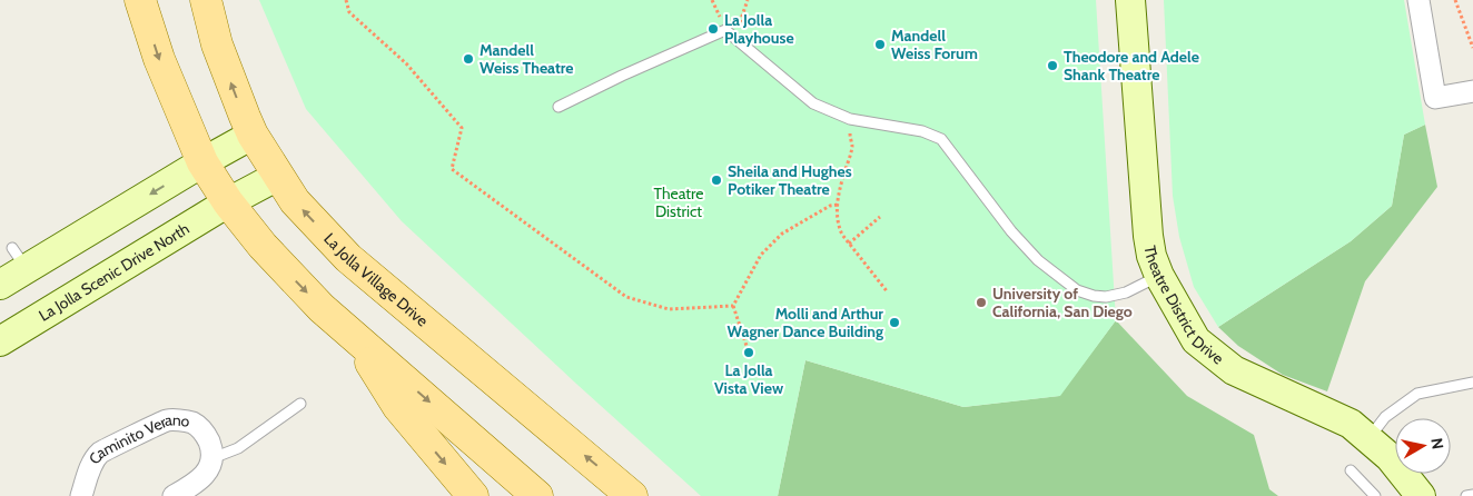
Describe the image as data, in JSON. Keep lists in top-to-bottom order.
{
  "streets": {
    "main road": ["La Jolla Village Drive"],
    "street": ["La Jolla Scenic Drive North", "Theatre District Drive", "Caminito Verano"]
  },
  "crossings": [
    ["La Jolla Scenic Drive North", "La Jolla Village Drive"]
  ],
  "parks": ["Theatre District"],
  "places": [
    "La Jolla Playhouse",
    "Mandell Weiss Forum",
    "Mandell Weiss Theatre",
    "Theodore and Adele Shank Theatre",
    "Sheila and Hughes Potiker Theatre",
    "University of California, San Diego",
    "Molli and Arthur Wagner Dance Building",
    "La Jolla Vista View"
  ],
  "north": "right"
}
